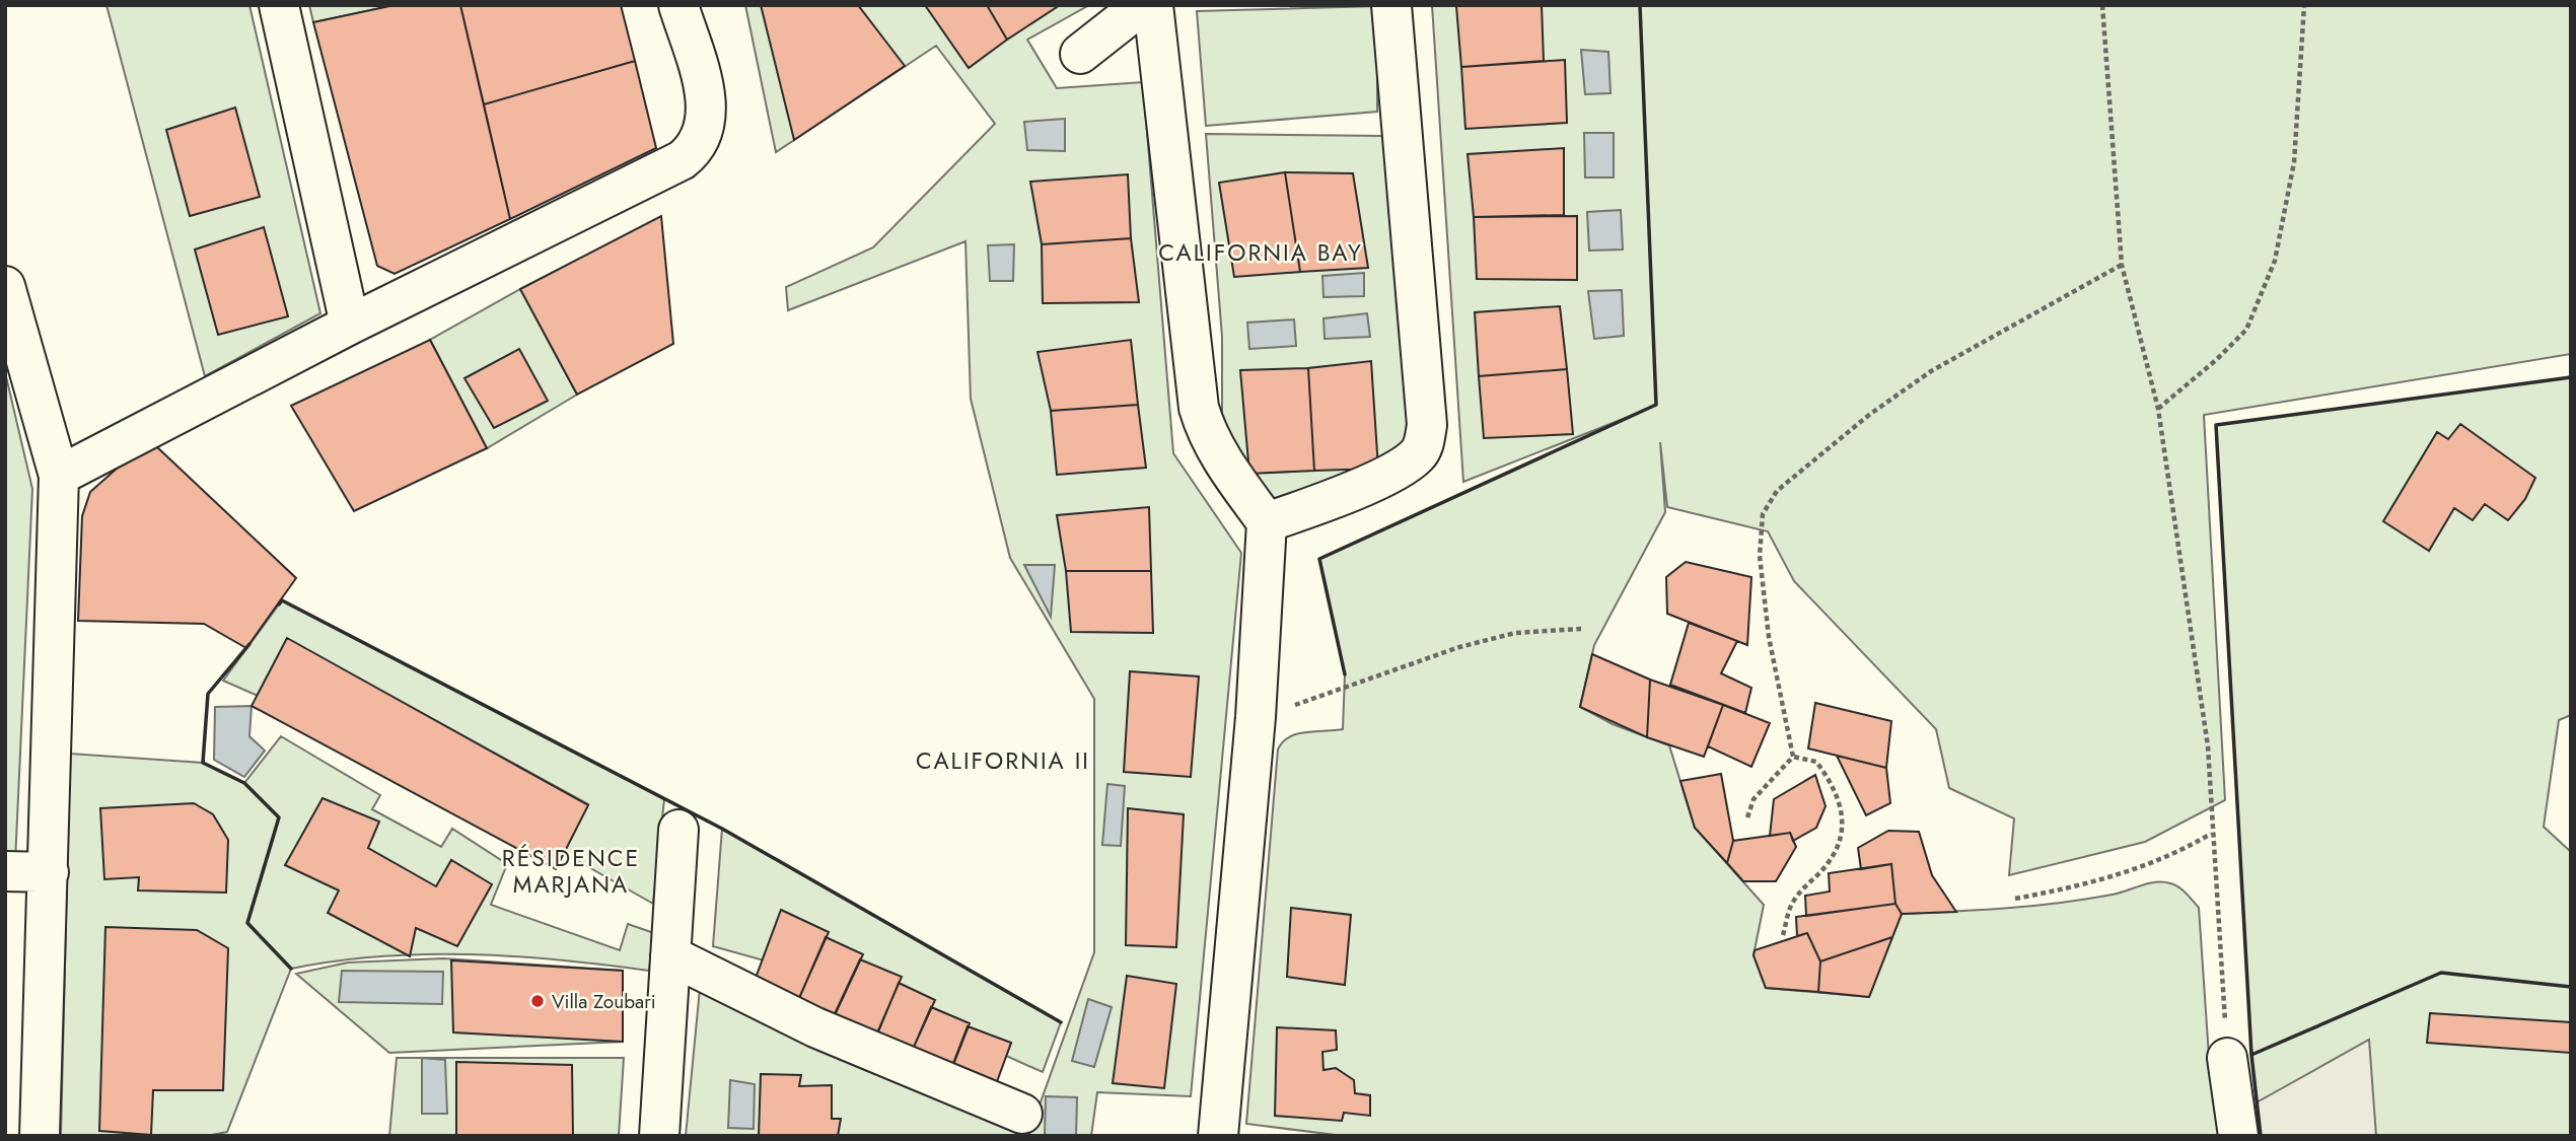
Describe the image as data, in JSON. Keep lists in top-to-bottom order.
{
  "districts": ["CALIFORNIA BAY", "CALIFORNIA II", "RÉSIDENCE MARJANA"],
  "places": ["Villa Zoubari"]
}
